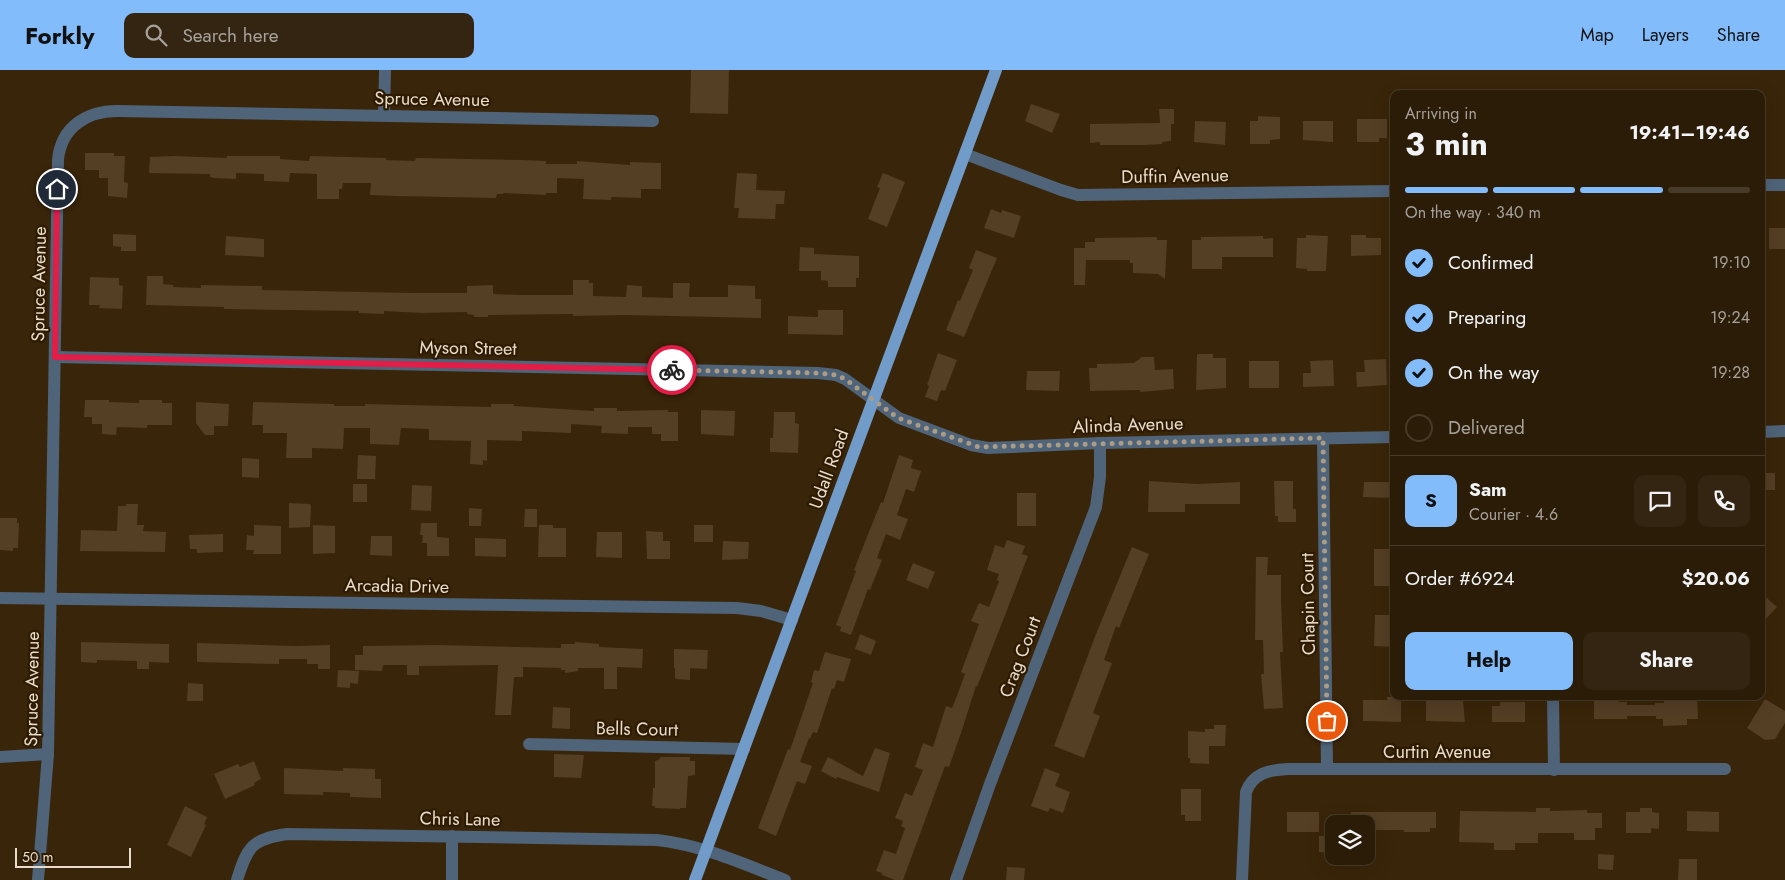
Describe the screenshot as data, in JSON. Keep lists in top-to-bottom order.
{
  "streets": {
    "main road": ["Udall Road"],
    "street": [
      "Spruce Avenue",
      "Duffin Avenue",
      "Myson Street",
      "Alinda Avenue",
      "Arcadia Drive",
      "Chapin Court",
      "Crag Court",
      "Bells Court",
      "Curtin Avenue",
      "Chris Lane"
    ]
  },
  "crossings": [
    ["Spruce Avenue", "Myson Street"],
    ["Spruce Avenue", "Arcadia Drive"],
    ["Duffin Avenue", "Udall Road"],
    ["Myson Street", "Alinda Avenue"],
    ["Myson Street", "Udall Road"],
    ["Alinda Avenue", "Udall Road"],
    ["Alinda Avenue", "Chapin Court"],
    ["Alinda Avenue", "Crag Court"],
    ["Udall Road", "Arcadia Drive"],
    ["Udall Road", "Bells Court"],
    ["Udall Road", "Chris Lane"],
    ["Chapin Court", "Curtin Avenue"]
  ],
  "scale_bar": "50 m",
  "page": {
    "header": "Forkly",
    "search": "Search here",
    "nav": ["Map", "Layers", "Share"],
    "heading": ["3 min", "Arriving in", "19:41–19:46"],
    "panel": [
      "Sam",
      "Courier · 4.6",
      "Order #6924",
      "$20.06"
    ],
    "bar": "On the way · 340 m",
    "list": [
      ["Confirmed", "19:10"],
      ["Preparing", "19:24"],
      ["On the way", "19:28"],
      "Delivered"
    ],
    "round": "S",
    "buttons": ["Help", "Share"],
    "scale": "50 m"
  }
}
